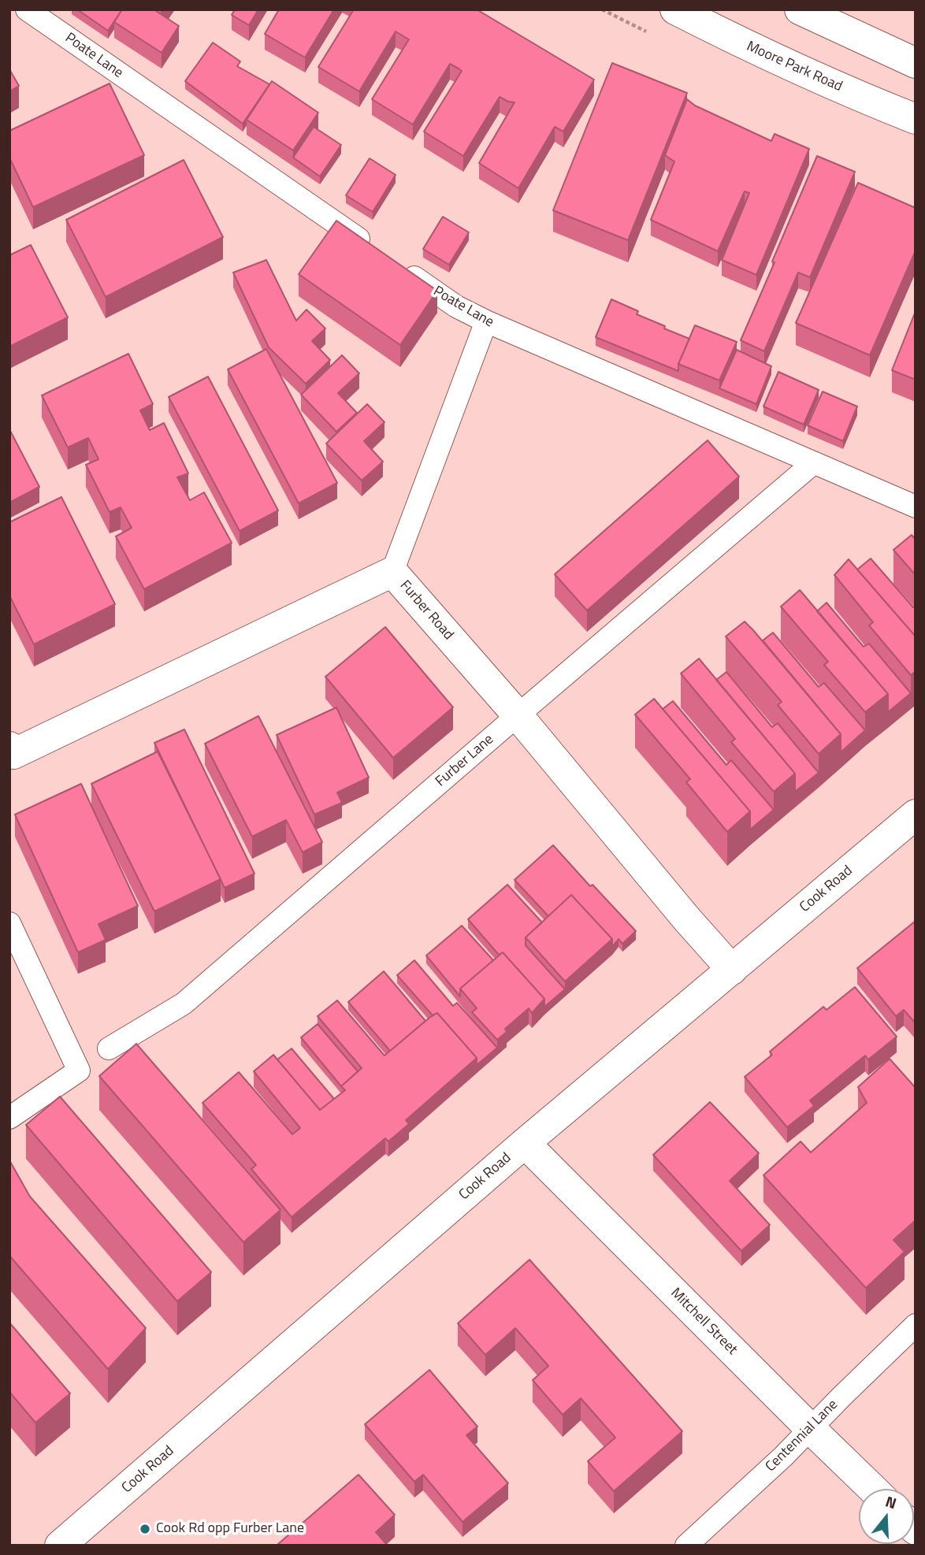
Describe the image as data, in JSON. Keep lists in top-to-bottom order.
{
  "streets": {
    "street": [
      "Moore Park Road",
      "Furber Road",
      "Cook Road",
      "Mitchell Street"
    ],
    "lane": ["Poate Lane", "Furber Lane", "Centennial Lane"]
  },
  "crossings": [
    ["Poate Lane", "Furber Lane"],
    ["Furber Road", "Furber Lane"],
    ["Furber Road", "Cook Road"],
    ["Cook Road", "Mitchell Street"],
    ["Mitchell Street", "Centennial Lane"]
  ],
  "places": ["Cook Rd opp Furber Lane"],
  "north": "top"
}
